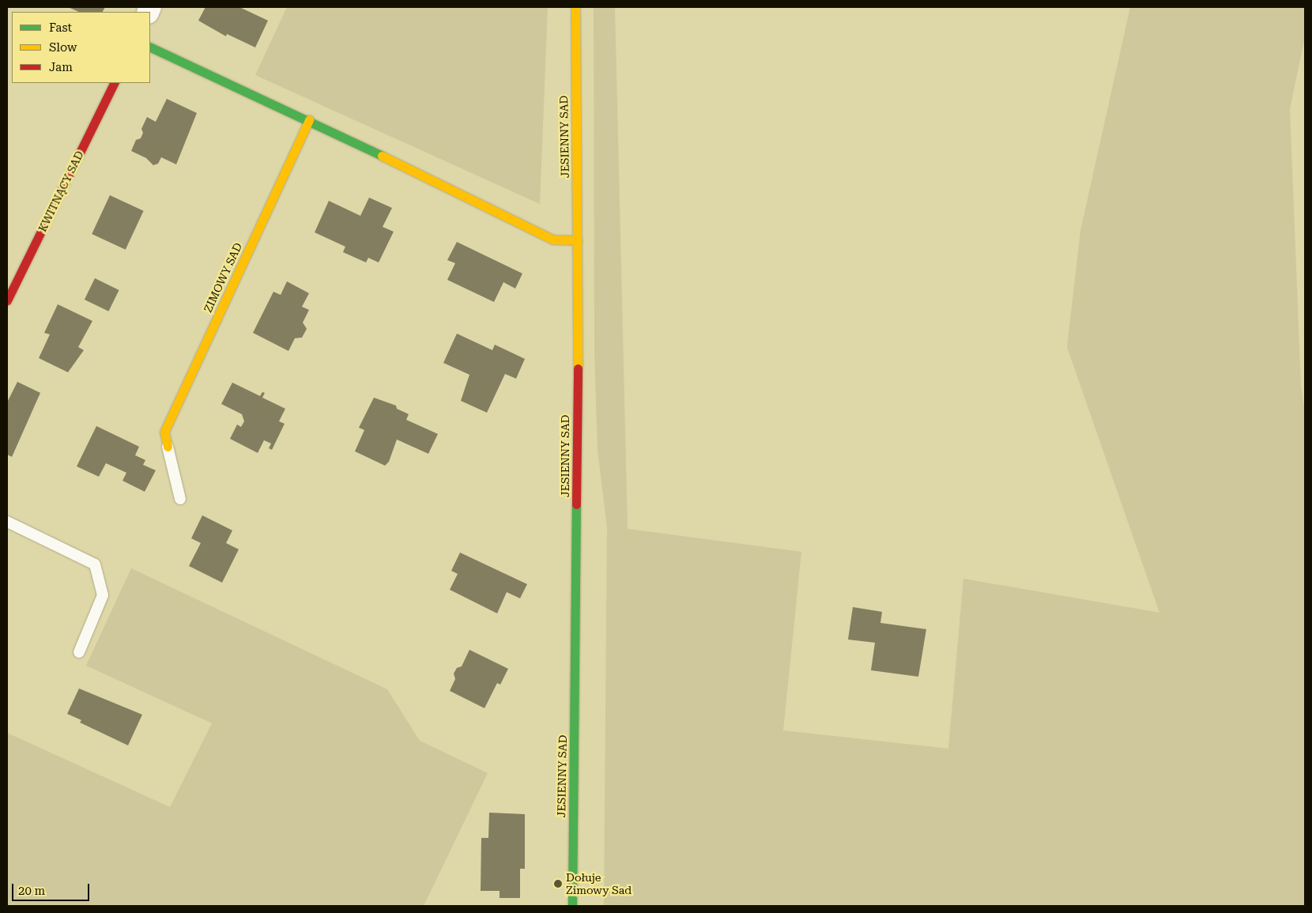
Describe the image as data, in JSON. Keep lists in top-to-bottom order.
{
  "streets": {
    "street": ["JESIENNY SAD", "KWITNĄCY SAD", "ZIMOWY SAD"]
  },
  "places": ["Dołuje Zimowy Sad"],
  "legend": ["Fast", "Slow", "Jam"],
  "scale_bar": "20 m"
}
